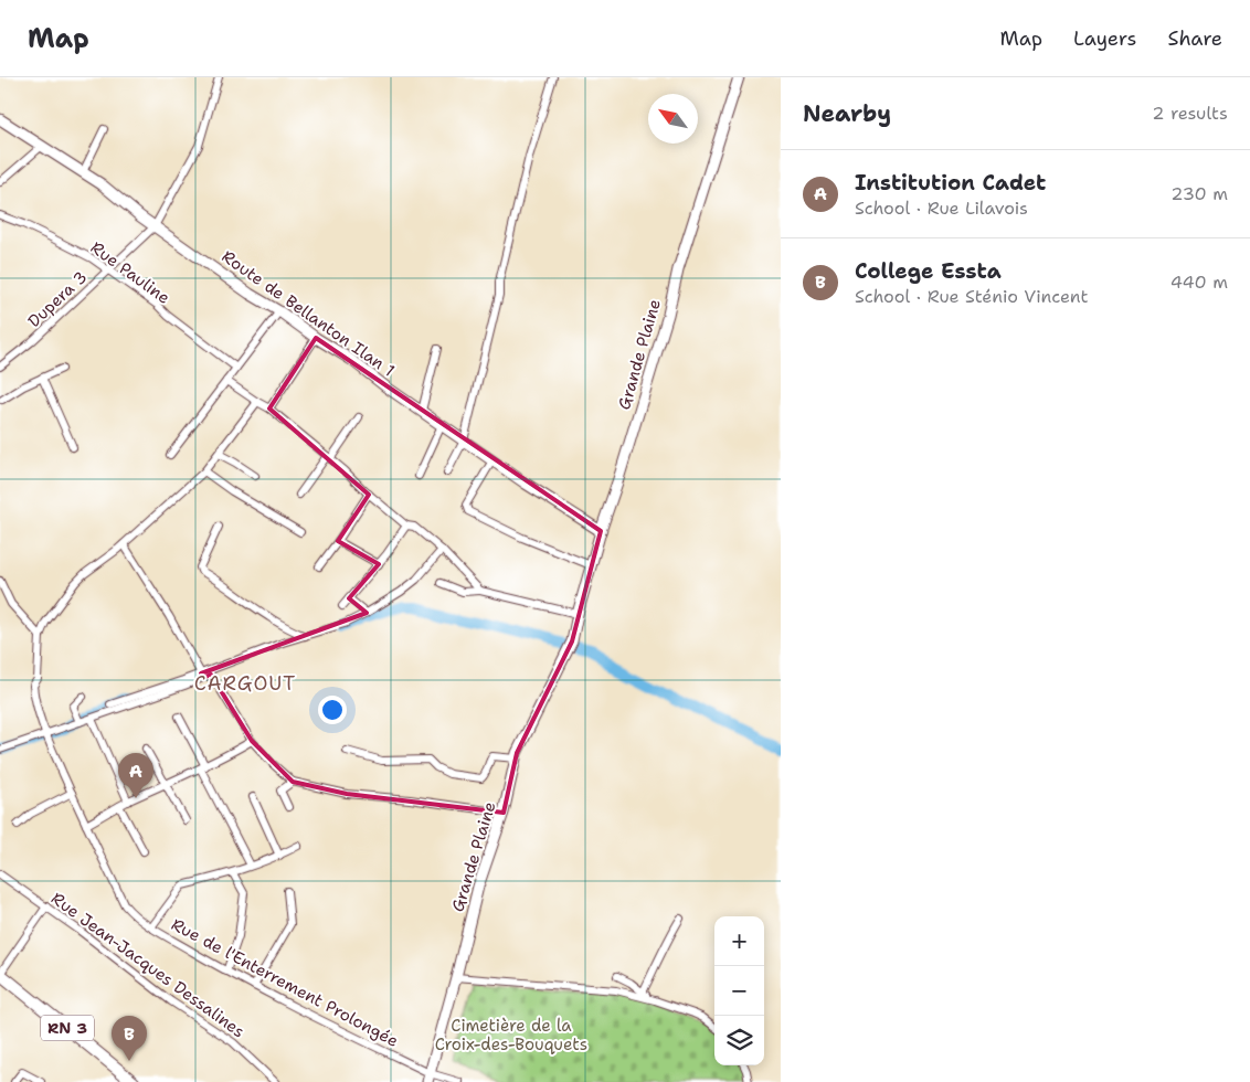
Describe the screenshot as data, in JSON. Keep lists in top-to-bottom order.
{
  "streets": {
    "main road": ["RN 3"],
    "street": [
      "Rue Pauline",
      "Dupera 3",
      "Route de Bellanton Ilan 1",
      "Grande Plaine",
      "Rue Jean-Jacques Dessalines",
      "Rue de l'Enterrement Prolongée"
    ]
  },
  "crossings": [
    ["Rue Pauline", "Dupera 3"],
    ["Dupera 3", "Route de Bellanton Ilan 1"],
    ["Route de Bellanton Ilan 1", "Grande Plaine"],
    ["Grande Plaine", "Rue de l'Enterrement Prolongée"]
  ],
  "districts": ["CARGOUT"],
  "parks": ["Cimetière de la Croix-des-Bouquets"],
  "north": "top left",
  "page": {
    "header": "Map",
    "nav": ["Map", "Layers", "Share"],
    "heading": ["Nearby", "2 results"],
    "list": [
      {
        "mark": "A",
        "name": "Institution Cadet",
        "note": "School · Rue Lilavois",
        "value": "230 m"
      },
      {
        "mark": "B",
        "name": "College Essta",
        "note": "School · Rue Sténio Vincent",
        "value": "440 m"
      }
    ],
    "pins": ["A", "B"],
    "map_buttons": ["+", "−"]
  }
}
